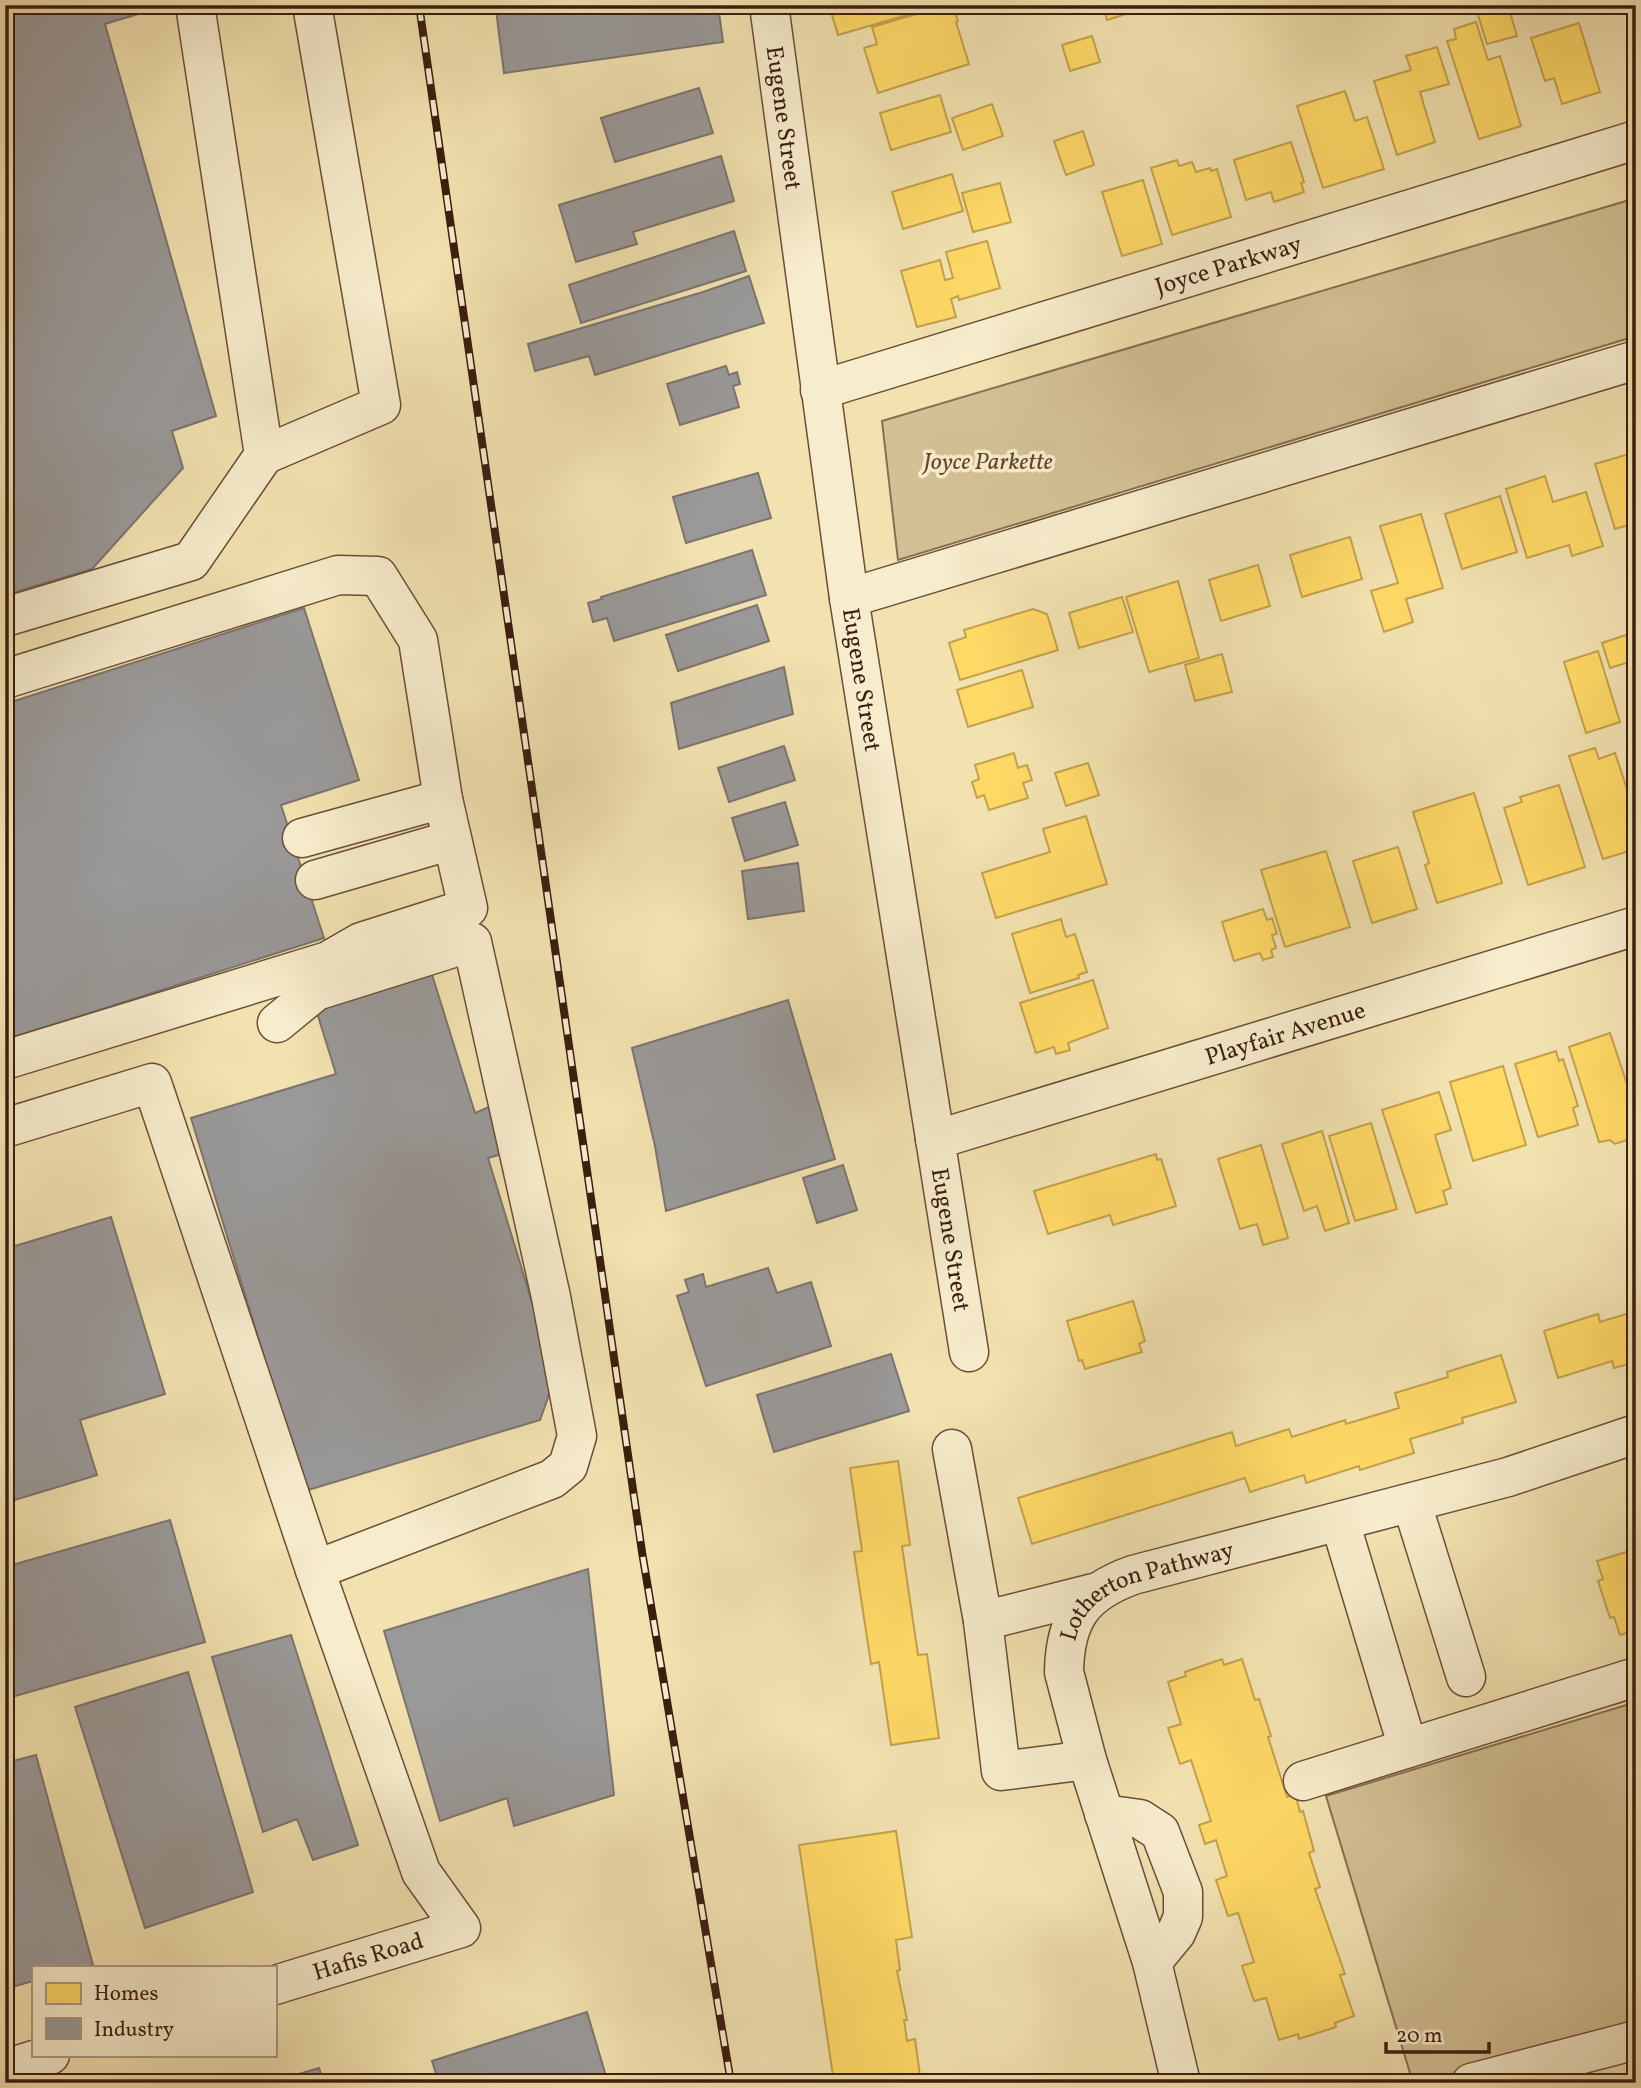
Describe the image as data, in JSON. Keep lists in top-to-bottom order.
{
  "streets": {
    "street": [
      "Eugene Street",
      "Joyce Parkway",
      "Playfair Avenue",
      "Lotherton Pathway",
      "Hafis Road"
    ]
  },
  "crossings": [
    ["Eugene Street", "Joyce Parkway"],
    ["Eugene Street", "Playfair Avenue"]
  ],
  "parks": ["Joyce Parkette"],
  "legend": ["Homes", "Industry"],
  "scale_bar": "20 m"
}
